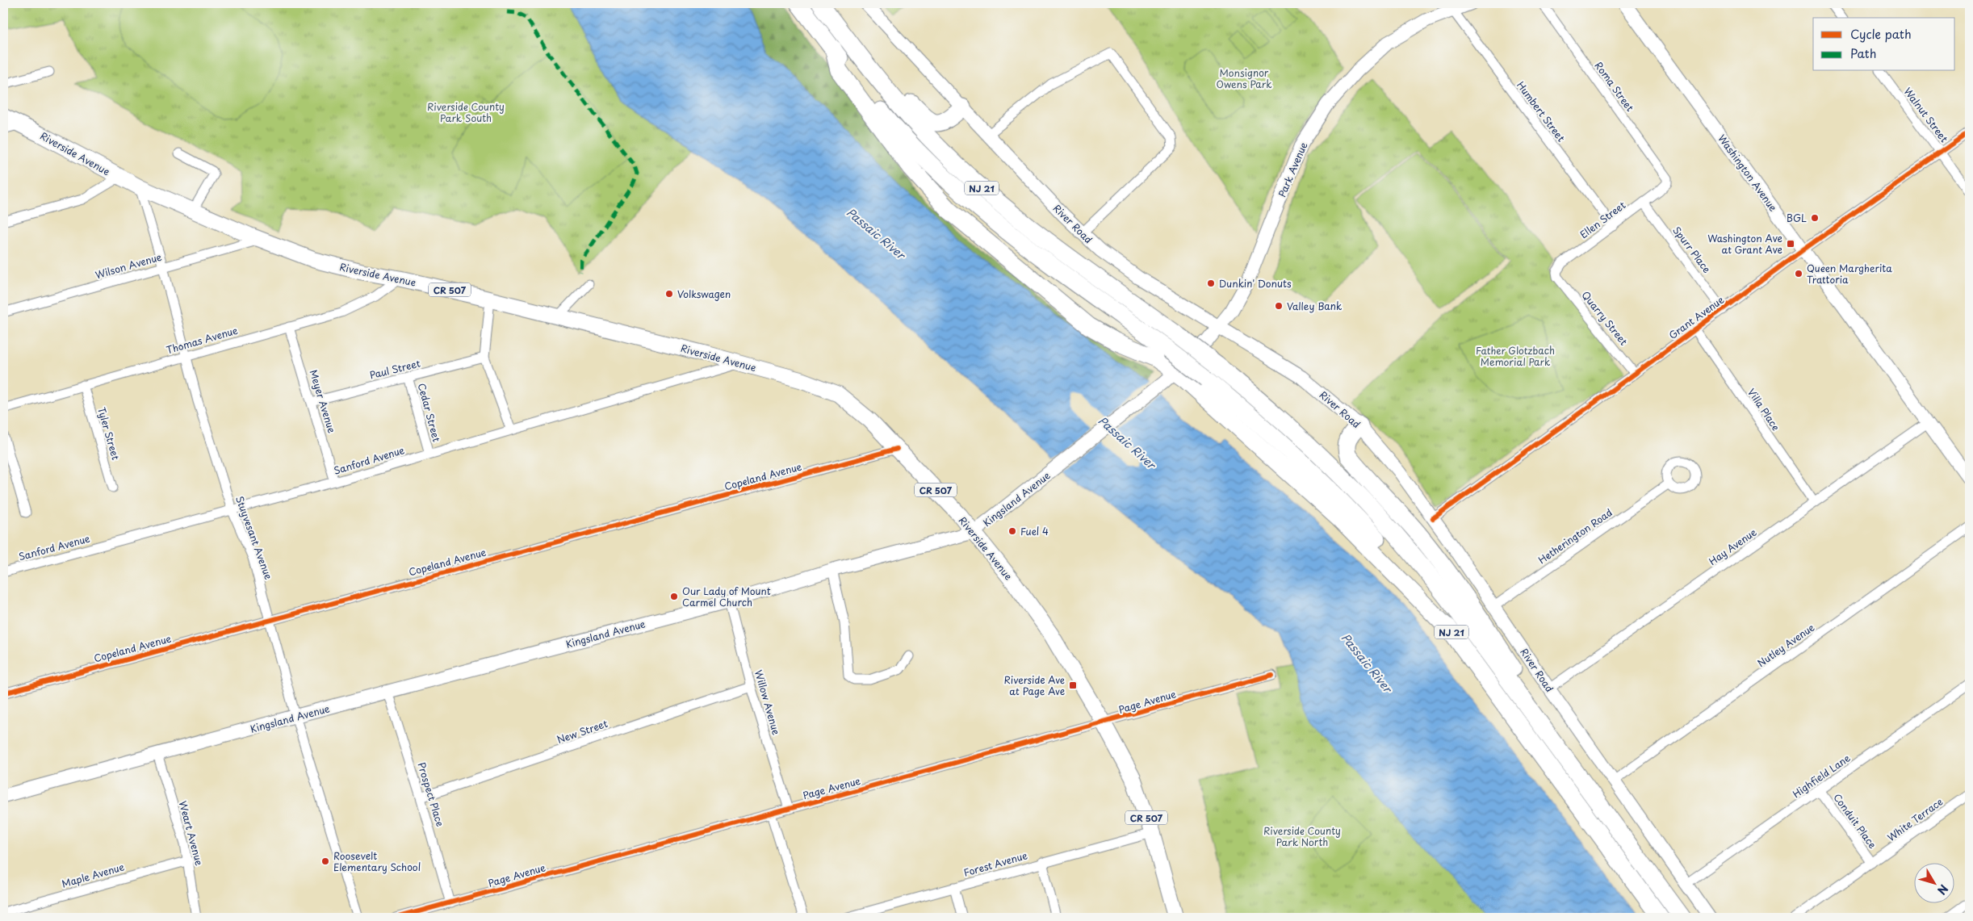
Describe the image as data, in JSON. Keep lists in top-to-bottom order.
{
  "streets": {
    "highway": ["NJ 21"],
    "main road": [
      "Riverside Avenue",
      "Park Avenue",
      "Washington Avenue",
      "River Road",
      "CR 507",
      "Kingsland Avenue"
    ],
    "street": [
      "Roma Street",
      "Humbert Street",
      "Walnut Street",
      "Ellen Street",
      "Spurr Place",
      "Wilson Avenue",
      "Grant Avenue",
      "Quarry Street",
      "Thomas Avenue",
      "Paul Street",
      "Meyer Avenue",
      "Villa Place",
      "Cedar Street",
      "Tyler Street",
      "Sanford Avenue",
      "Copeland Avenue",
      "Hetherington Road",
      "Stuyvesant Avenue",
      "Hay Avenue",
      "Nutley Avenue",
      "Page Avenue",
      "Willow Avenue",
      "New Street",
      "Highfield Lane",
      "Prospect Place",
      "White Terrace",
      "Conduit Place",
      "Weart Avenue",
      "Forest Avenue",
      "Maple Avenue"
    ]
  },
  "crossings": [
    ["Roma Street", "Ellen Street"],
    ["Humbert Street", "Park Avenue"],
    ["Humbert Street", "Ellen Street"],
    ["Walnut Street", "Grant Avenue"],
    ["Riverside Avenue", "Wilson Avenue"],
    ["Riverside Avenue", "Thomas Avenue"],
    ["Riverside Avenue", "Sanford Avenue"],
    ["Riverside Avenue", "Copeland Avenue"],
    ["Riverside Avenue", "Kingsland Avenue"],
    ["Riverside Avenue", "Stuyvesant Avenue"],
    ["Riverside Avenue", "Page Avenue"],
    ["Riverside Avenue", "Forest Avenue"],
    ["Park Avenue", "River Road"],
    ["Park Avenue", "Kingsland Avenue"],
    ["Washington Avenue", "Grant Avenue"],
    ["Washington Avenue", "Hay Avenue"],
    ["Ellen Street", "Spurr Place"],
    ["Ellen Street", "Quarry Street"],
    ["River Road", "Grant Avenue"],
    ["River Road", "Hetherington Road"],
    ["River Road", "Hay Avenue"],
    ["River Road", "Nutley Avenue"],
    ["River Road", "Highfield Lane"],
    ["Spurr Place", "Grant Avenue"],
    ["Wilson Avenue", "Stuyvesant Avenue"],
    ["Grant Avenue", "Quarry Street"],
    ["Grant Avenue", "Villa Place"],
    ["Thomas Avenue", "Meyer Avenue"],
    ["Thomas Avenue", "Tyler Street"],
    ["Thomas Avenue", "Stuyvesant Avenue"],
    ["Paul Street", "Meyer Avenue"],
    ["Paul Street", "Cedar Street"],
    ["Meyer Avenue", "Sanford Avenue"],
    ["Villa Place", "Hay Avenue"],
    ["Cedar Street", "Sanford Avenue"],
    ["Sanford Avenue", "Stuyvesant Avenue"],
    ["Copeland Avenue", "Stuyvesant Avenue"],
    ["Kingsland Avenue", "Stuyvesant Avenue"],
    ["Kingsland Avenue", "Willow Avenue"],
    ["Kingsland Avenue", "Prospect Place"],
    ["Kingsland Avenue", "Weart Avenue"],
    ["Page Avenue", "Willow Avenue"],
    ["Page Avenue", "Prospect Place"],
    ["Willow Avenue", "New Street"],
    ["New Street", "Prospect Place"],
    ["Highfield Lane", "Conduit Place"],
    ["White Terrace", "Conduit Place"],
    ["Weart Avenue", "Maple Avenue"]
  ],
  "water": ["Passaic River"],
  "parks": [
    "Monsignor Owens Park",
    "Riverside County Park South",
    "Father Glotzbach Memorial Park",
    "Riverside County Park North"
  ],
  "places": {
    "other": [
      "BGL",
      "Queen Margherita Trattoria",
      "Dunkin' Donuts",
      "Volkswagen",
      "Valley Bank",
      "Fuel 4",
      "Our Lady of Mount Carmel Church",
      "Roosevelt Elementary School"
    ],
    "transit": ["Washington Ave at Grant Ave", "Riverside Ave at Page Ave"]
  },
  "legend": ["Cycle path", "Path"],
  "north": "bottom right"
}
